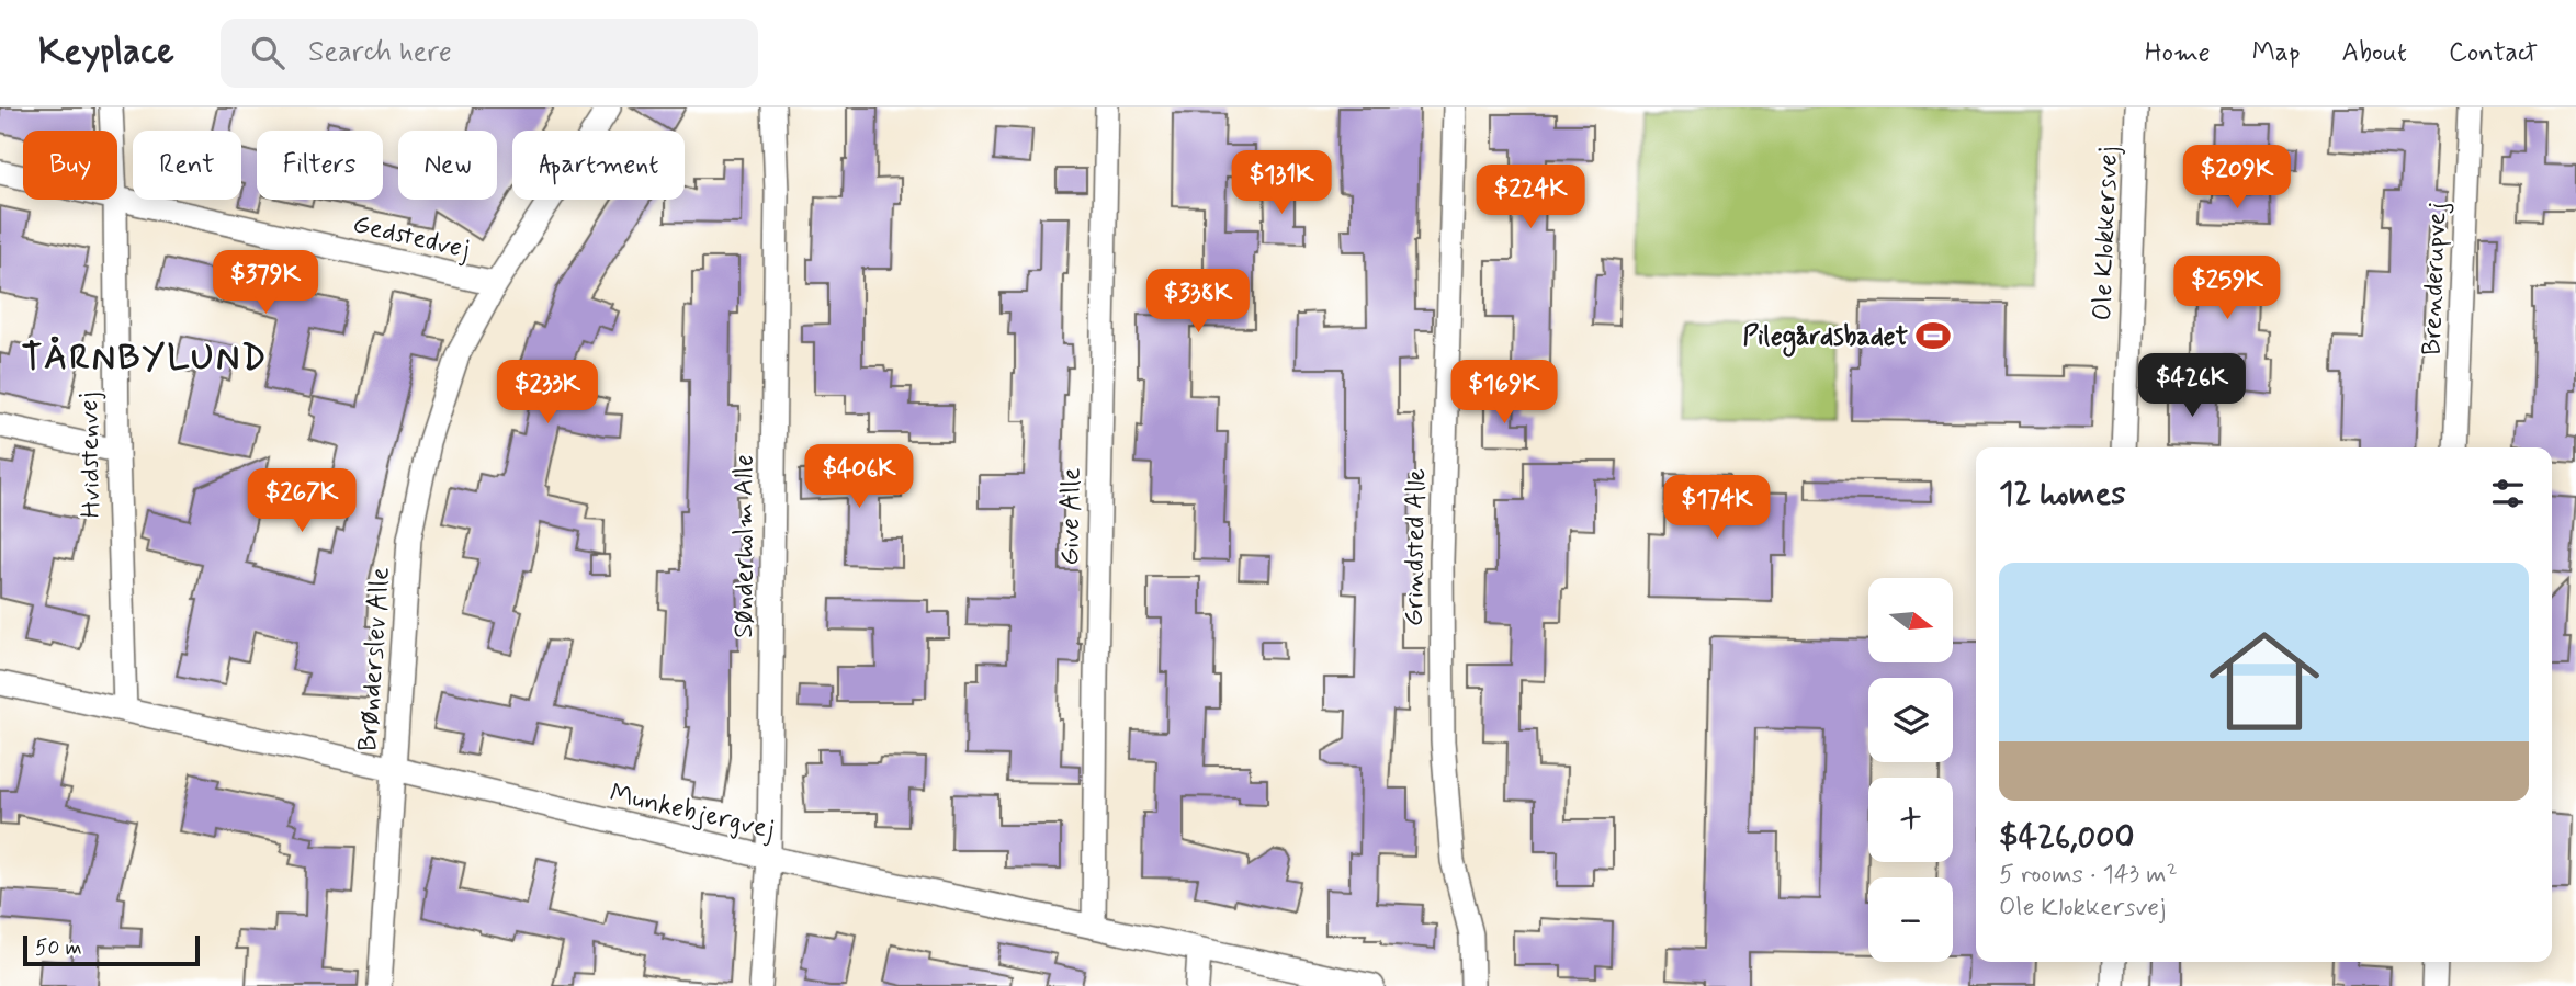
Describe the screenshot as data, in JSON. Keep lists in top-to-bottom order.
{
  "streets": {
    "street": [
      "Ole Klokkersvej",
      "Gedstedvej",
      "Brenderupvej",
      "Hvidstenvej",
      "Give Alle",
      "Sønderholm Alle",
      "Grindsted Alle",
      "Brønderslev Alle",
      "Munkebjergvej"
    ]
  },
  "crossings": [
    ["Gedstedvej", "Brønderslev Alle"],
    ["Hvidstenvej", "Munkebjergvej"],
    ["Give Alle", "Munkebjergvej"],
    ["Sønderholm Alle", "Munkebjergvej"],
    ["Brønderslev Alle", "Munkebjergvej"]
  ],
  "districts": ["TÅRNBYLUND"],
  "places": {
    "sports": ["Pilegårdsbadet"]
  },
  "scale_bar": "50 m",
  "north": "right",
  "page": {
    "header": "Keyplace",
    "search": "Search here",
    "nav": [
      "Home",
      "Map",
      "About",
      "Contact"
    ],
    "chip": [
      "Buy",
      "Rent",
      "Filters",
      "New",
      "Apartment"
    ],
    "price": [
      "$209K",
      "$131K",
      "$224K",
      "$379K",
      "$259K",
      "$338K",
      "$426K",
      "$233K",
      "$169K",
      "$406K",
      "$267K",
      "$174K"
    ],
    "heading": "12 homes",
    "list": [
      {
        "name": "$426,000",
        "note": "5 rooms · 143 m² · Ole Klokkersvej"
      }
    ],
    "map_buttons": ["+", "−"],
    "scale": "50 m"
  }
}
